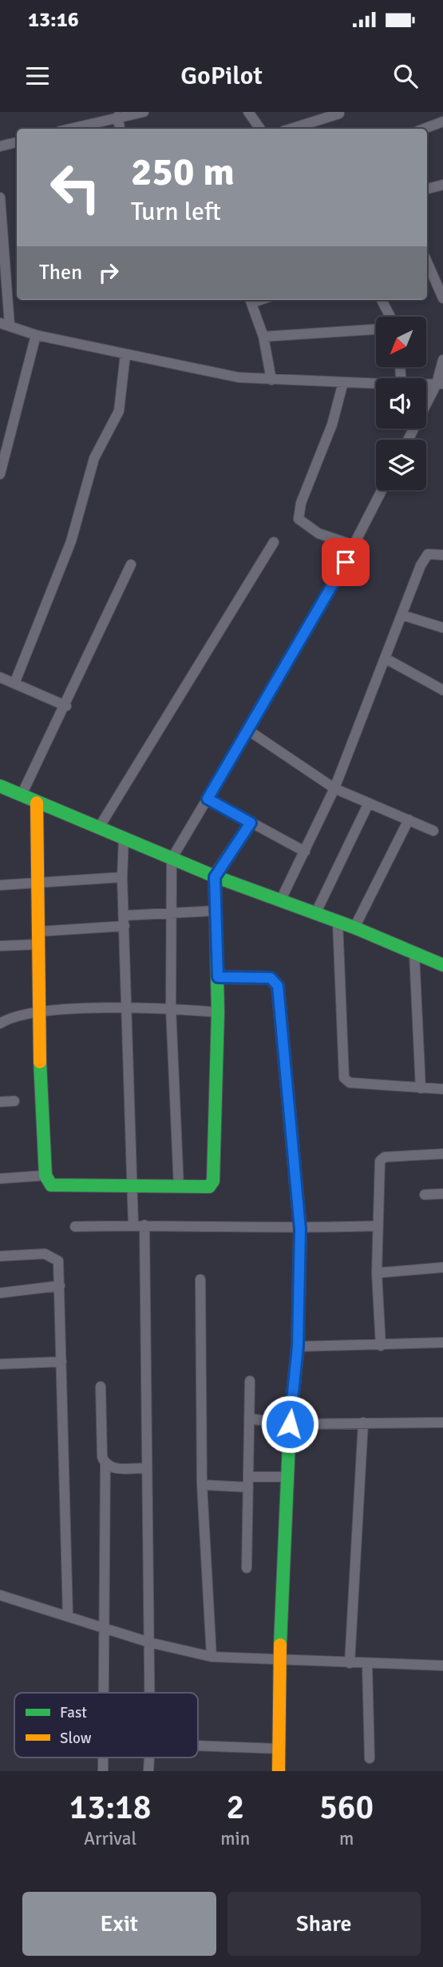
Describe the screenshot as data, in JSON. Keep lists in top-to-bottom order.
{
  "legend": ["Fast", "Slow"],
  "north": "bottom left",
  "page": {
    "status": "13:16",
    "header": "GoPilot",
    "turn": ["250 m", "Turn left"],
    "then": "Then",
    "eta": [
      "13:18",
      "Arrival",
      "2",
      "min",
      "560",
      "m"
    ],
    "buttons": ["Exit", "Share"]
  }
}
